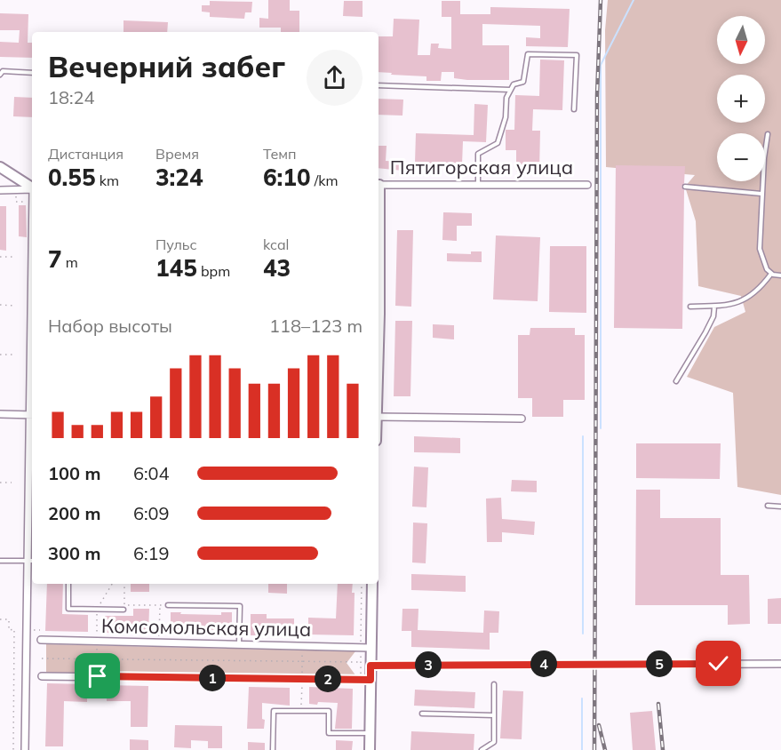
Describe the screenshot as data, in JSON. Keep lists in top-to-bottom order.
{
  "streets": {
    "street": ["Пятигорская улица", "Комсомольская улица"]
  },
  "north": "bottom",
  "page": {
    "map_buttons": ["+", "−"],
    "heading": ["Вечерний забег", "18:24"],
    "stats": [
      ["Дистанция", "0.55 km"],
      ["Время", "3:24"],
      ["Темп", "6:10 /km"],
      ["7 m"],
      ["Пульс", "145 bpm"],
      ["kcal", "43"]
    ],
    "chart": ["Набор высоты", "118–123 m"],
    "list": [
      {
        "name": "100 m",
        "note": "6:04"
      },
      {
        "name": "200 m",
        "note": "6:09"
      },
      {
        "name": "300 m",
        "note": "6:19"
      }
    ],
    "pins": [
      "4",
      "5",
      "3",
      "1",
      "2"
    ]
  }
}
